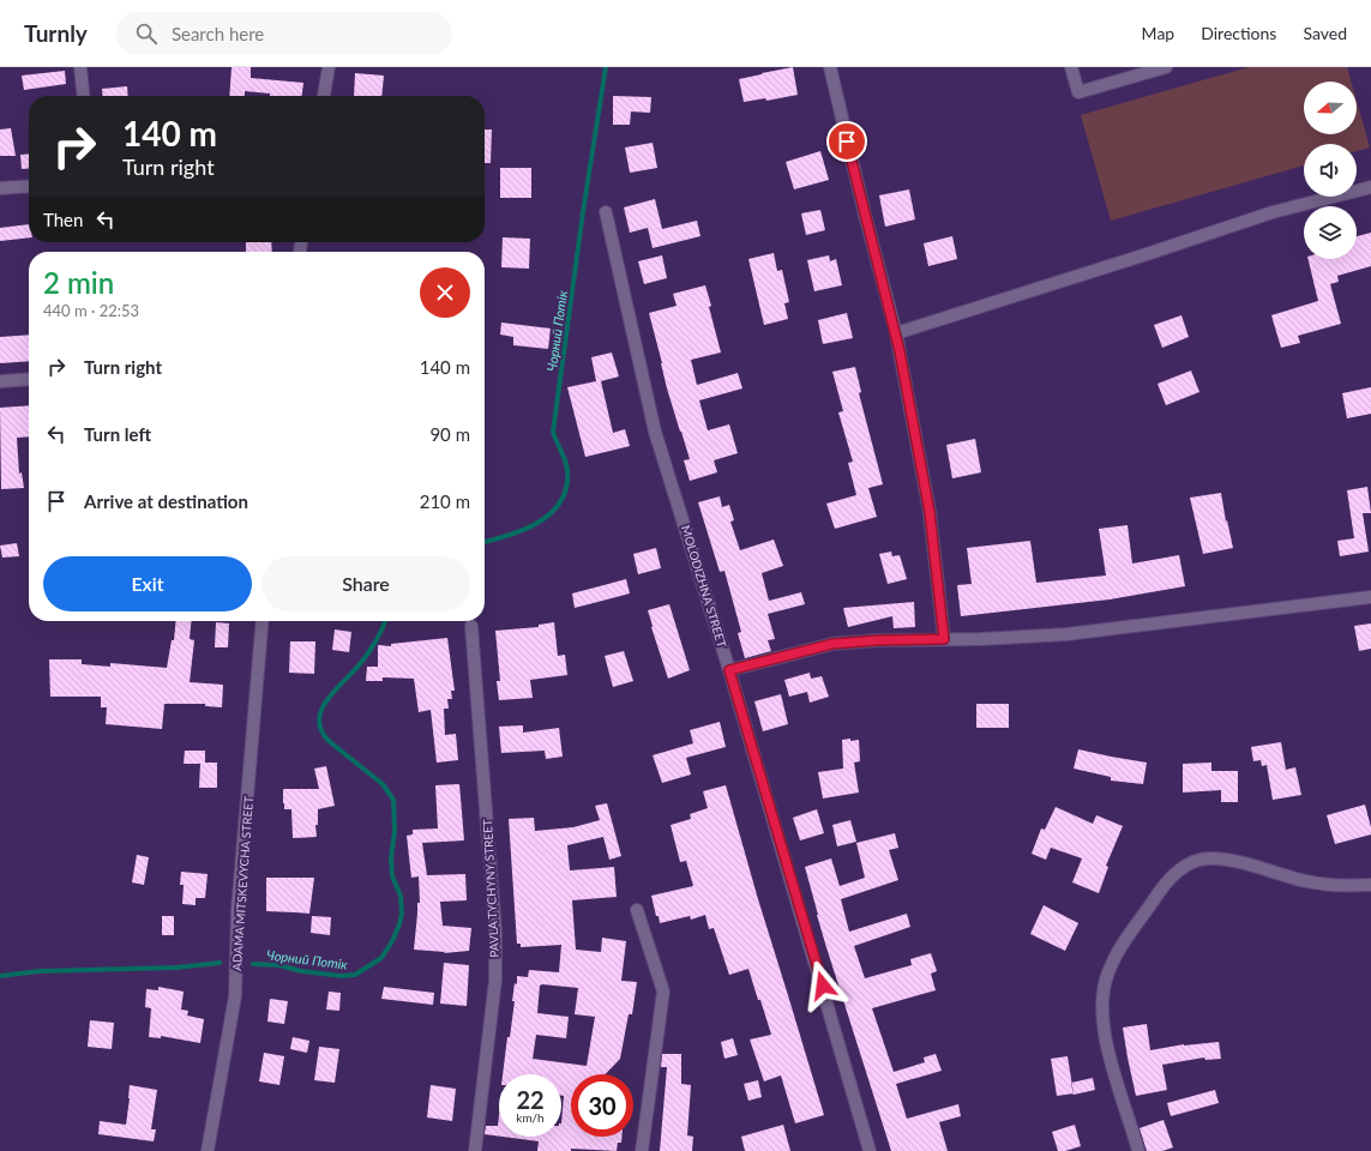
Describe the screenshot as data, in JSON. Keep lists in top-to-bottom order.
{
  "streets": {
    "street": ["MOLODIZHNA STREET", "ADAMA MITSKEVYCHA STREET", "PAVLA TYCHYNY STREET"]
  },
  "water": ["Чорний Потік"],
  "north": "left",
  "page": {
    "header": "Turnly",
    "search": "Search here",
    "nav": ["Map", "Directions", "Saved"],
    "turn": ["140 m", "Turn right"],
    "then": "Then",
    "heading": ["2 min", "440 m · 22:53"],
    "list": [
      {
        "name": "Turn right",
        "value": "140 m"
      },
      {
        "name": "Turn left",
        "value": "90 m"
      },
      {
        "name": "Arrive at destination",
        "value": "210 m"
      }
    ],
    "buttons": ["Exit", "Share"],
    "speed": "22 km/h",
    "limit": "30"
  }
}
